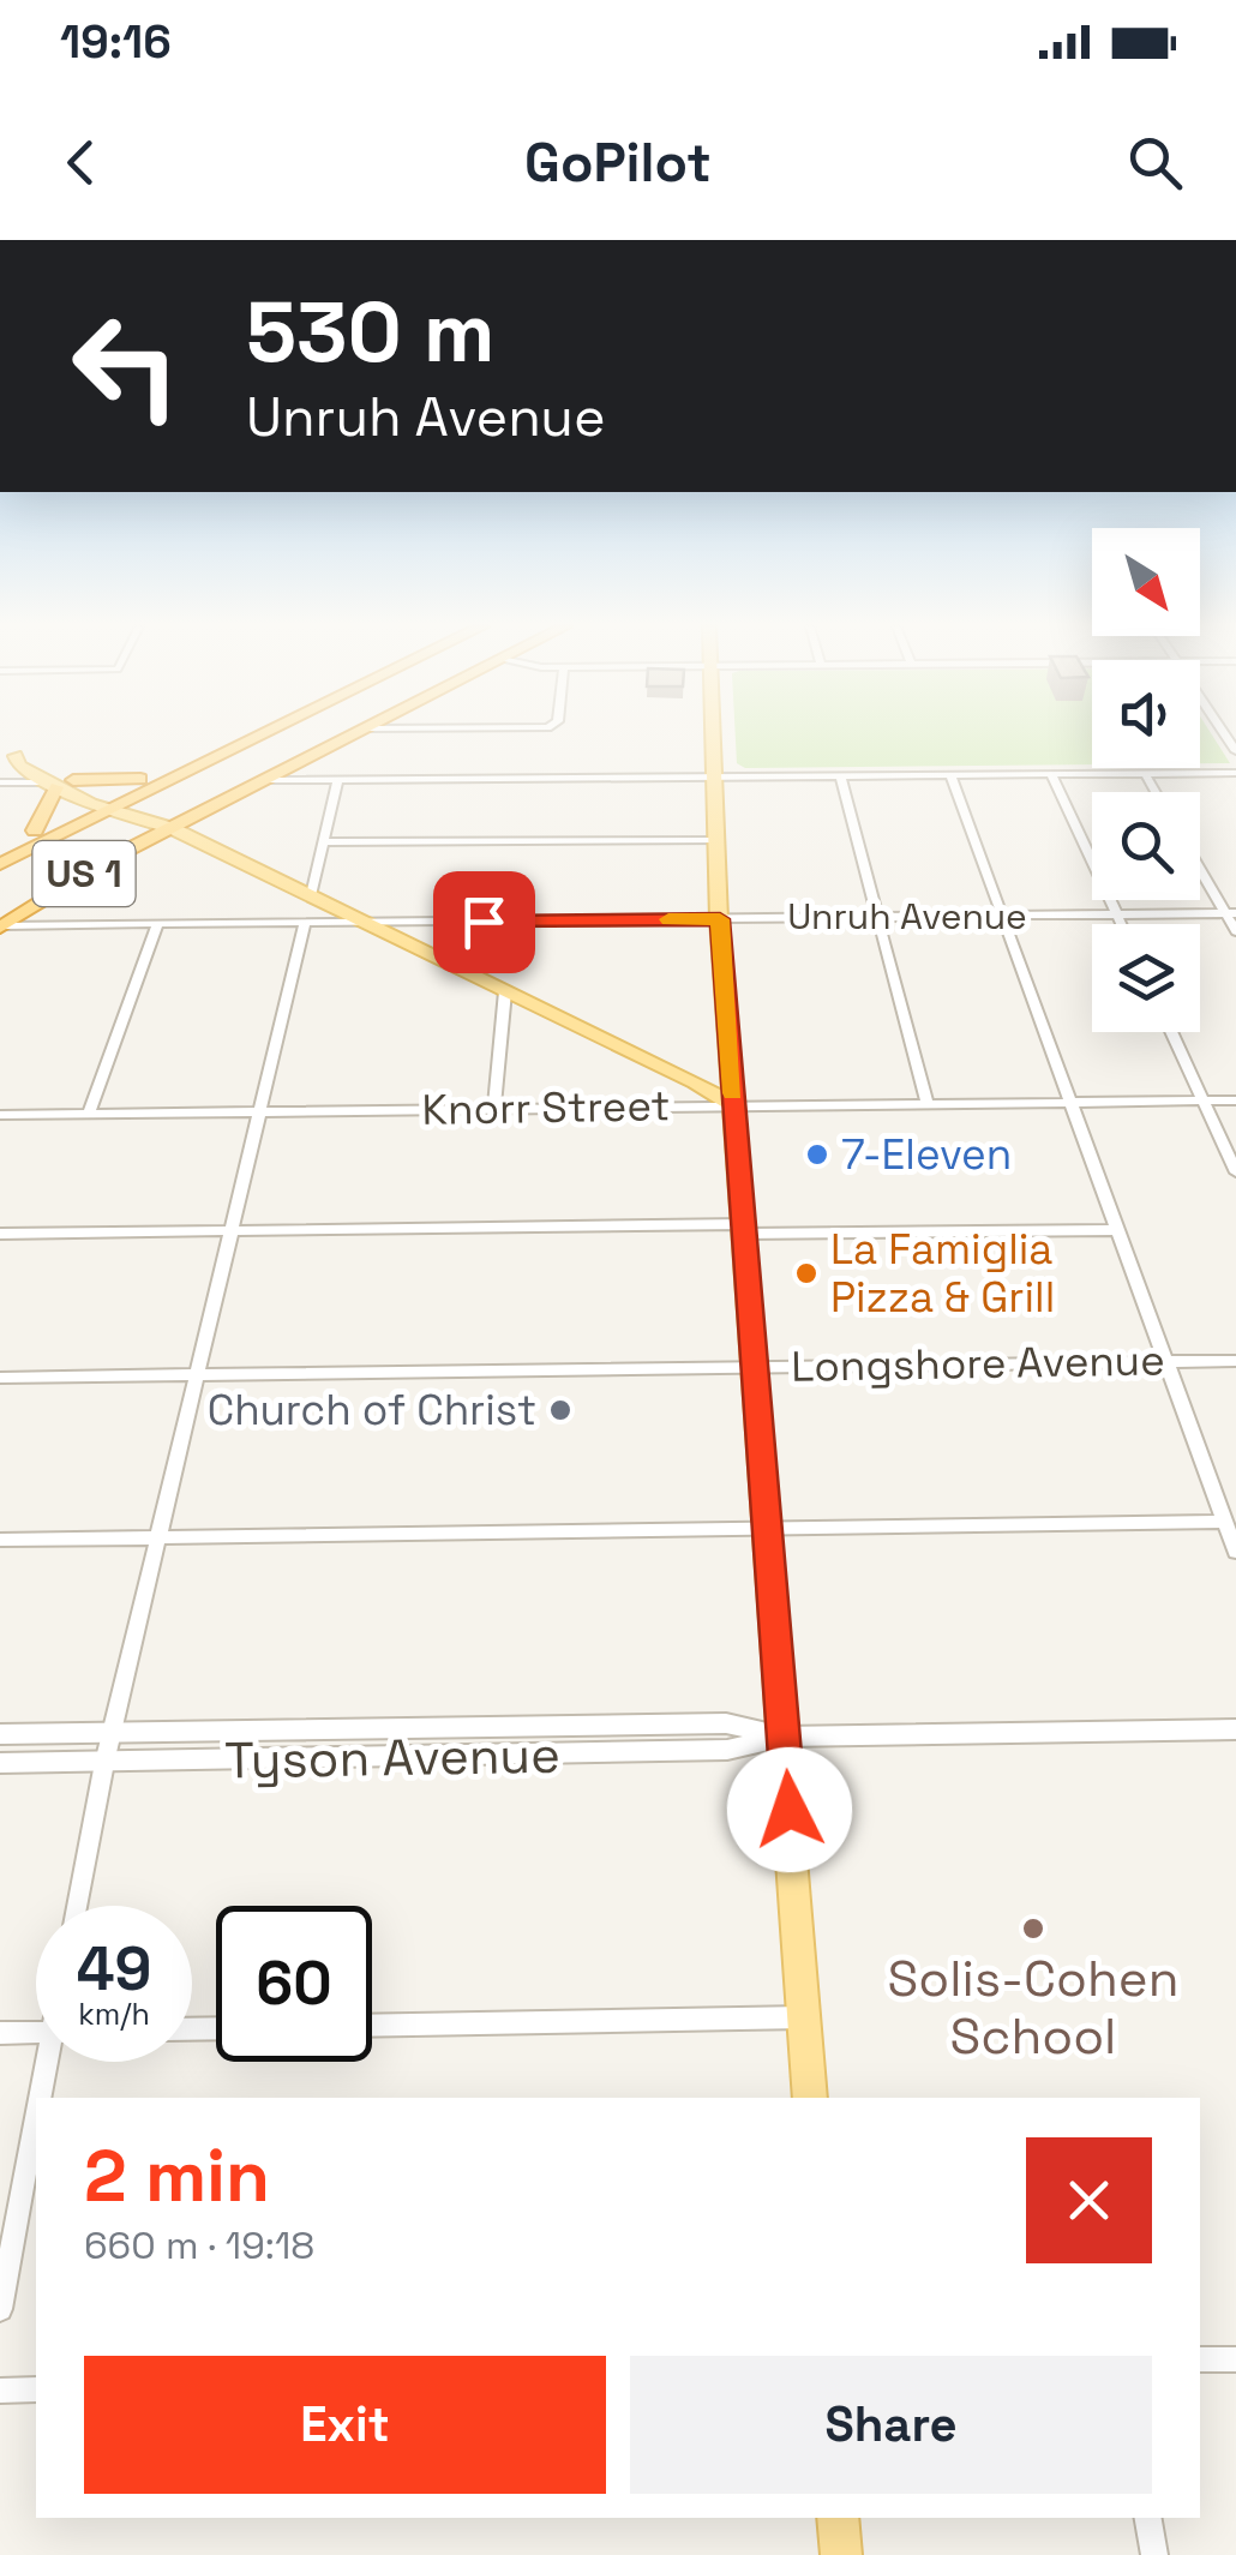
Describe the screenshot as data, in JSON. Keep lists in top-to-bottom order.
{
  "streets": {
    "highway": ["US 1"],
    "street": [
      "Unruh Avenue",
      "Knorr Street",
      "Longshore Avenue",
      "Tyson Avenue"
    ]
  },
  "crossings": [
    ["US 1", "Unruh Avenue"]
  ],
  "places": [
    "7-Eleven",
    "La Famiglia Pizza & Grill",
    "Church of Christ",
    "Solis-Cohen School"
  ],
  "north": "bottom right",
  "page": {
    "status": "19:16",
    "header": "GoPilot",
    "turn": ["530 m", "Unruh Avenue"],
    "speed": "49 km/h",
    "limit": "60",
    "heading": ["2 min", "660 m · 19:18"],
    "buttons": ["Exit", "Share"]
  }
}
